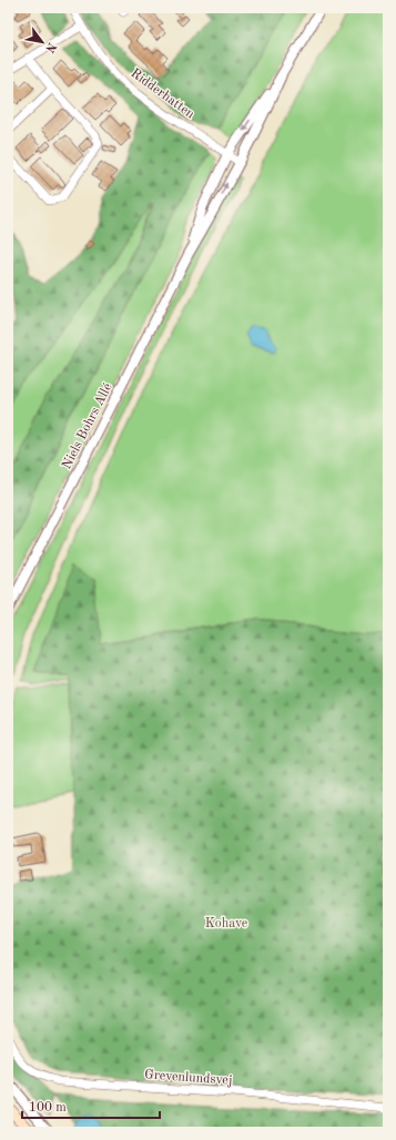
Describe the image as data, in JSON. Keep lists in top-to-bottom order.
{
  "streets": {
    "street": ["Ridderhatten", "Niels Bohrs Allé", "Grevenlundsvej"]
  },
  "crossings": [
    ["Ridderhatten", "Niels Bohrs Allé"]
  ],
  "parks": ["Kohave"],
  "scale_bar": "100 m",
  "north": "bottom right"
}
